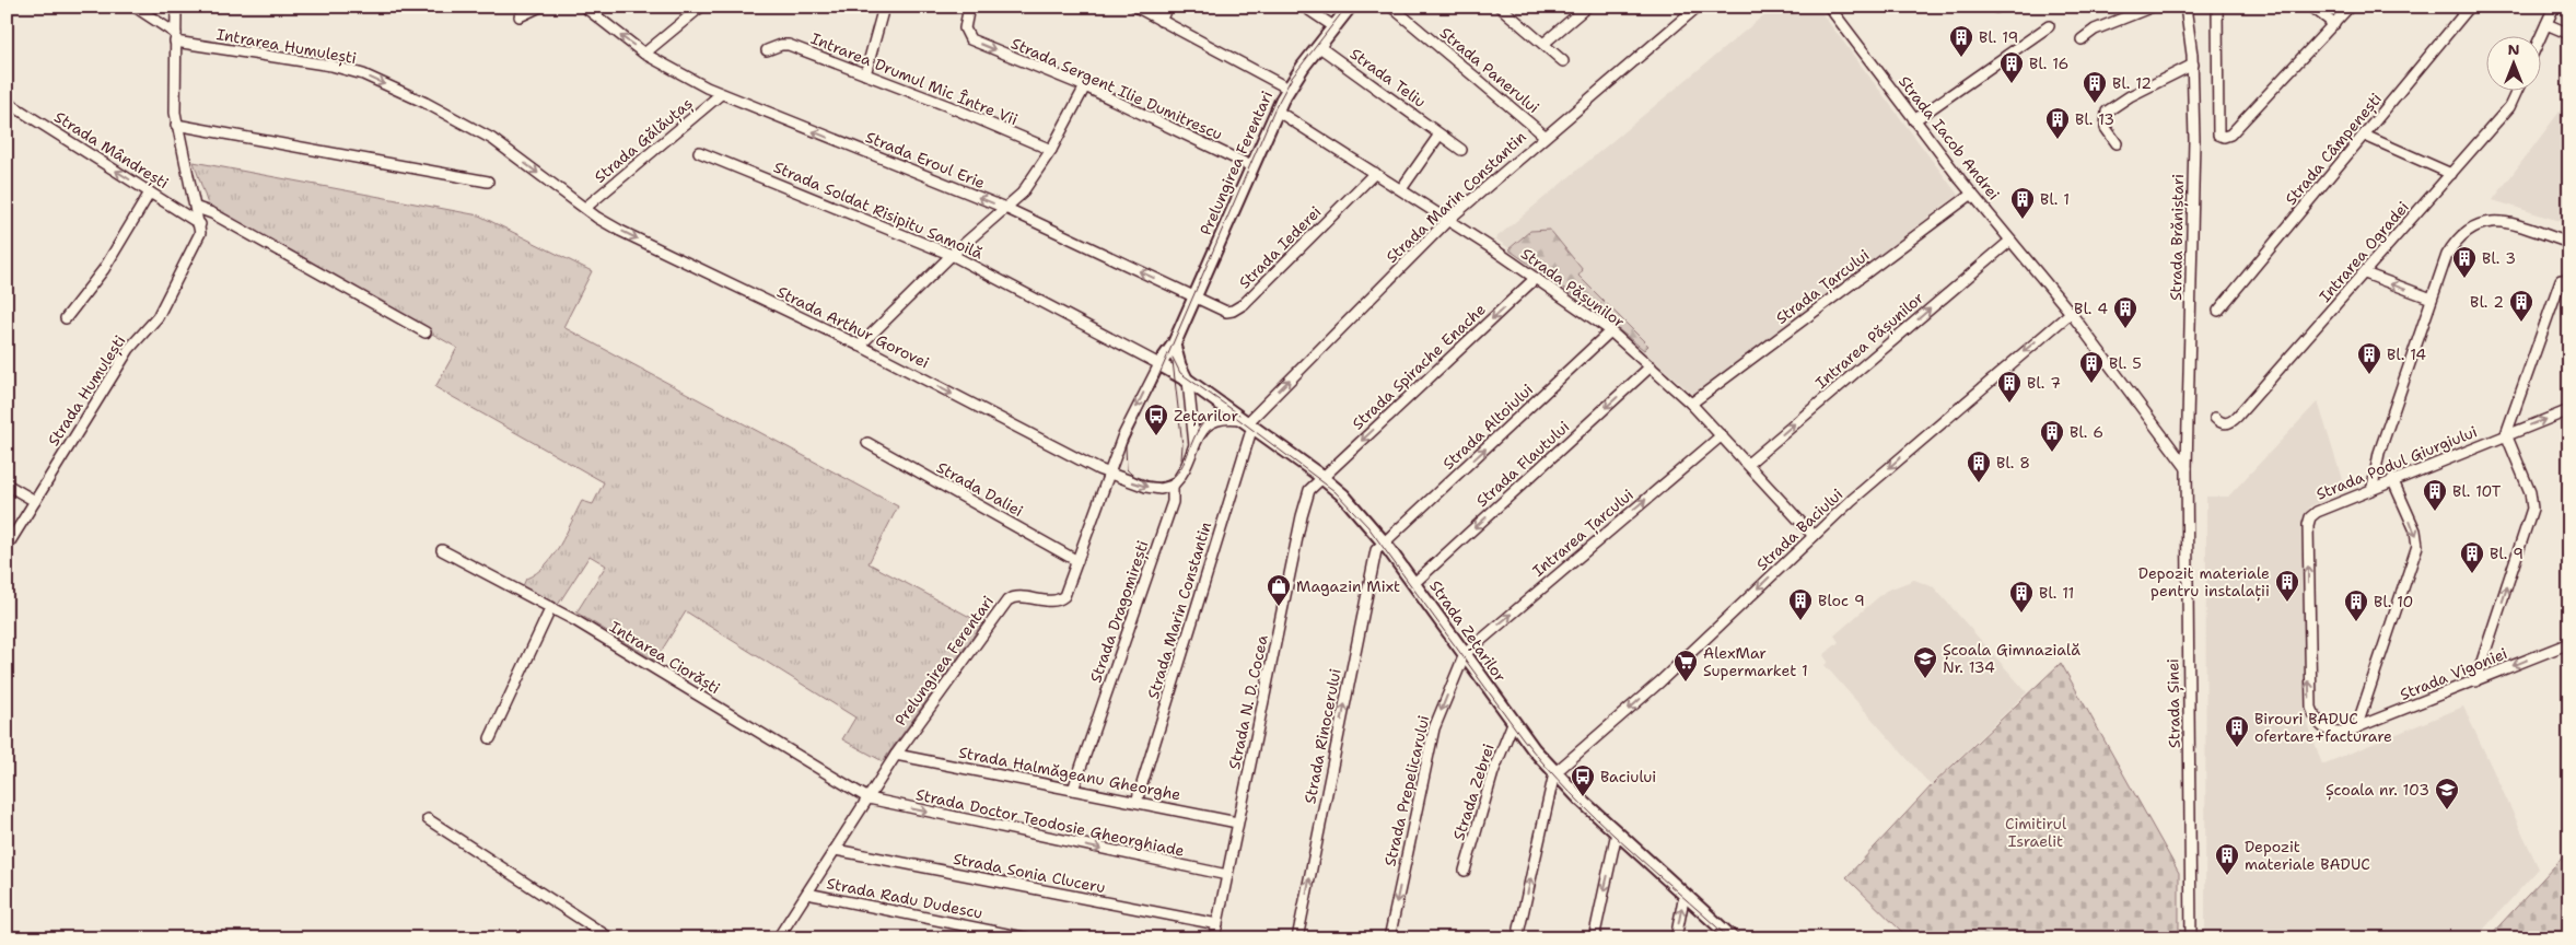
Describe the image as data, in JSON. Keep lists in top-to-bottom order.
{
  "streets": {
    "main road": ["Prelungirea Ferentari", "Strada Zețarilor"],
    "street": [
      "Intrarea Humulești",
      "Strada Panerului",
      "Strada Teliu",
      "Intrarea Drumul Mic Între Vii",
      "Strada Sergent Ilie Dumitrescu",
      "Strada Iacob Andrei",
      "Strada Gălăuțaș",
      "Strada Câmpenești",
      "Strada Mândrești",
      "Strada Eroul Erie",
      "Strada Marin Constantin",
      "Strada Soldat Risipitu Samoilă",
      "Strada Brăniștari",
      "Strada Iederei",
      "Intrarea Ogradei",
      "Strada Țarcului",
      "Strada Pășunilor",
      "Strada Arthur Gorovei",
      "Intrarea Pășunilor",
      "Strada Spirache Enache",
      "Strada Humulești",
      "Strada Altoiului",
      "Strada Podul Giurgiului",
      "Strada Flautului",
      "Strada Daliei",
      "Strada Baciului",
      "Intrarea Țarcului",
      "Strada Dragomirești",
      "Intrarea Ciorăști",
      "Strada Vigoniei",
      "Strada N. D. Cocea",
      "Strada Șinei",
      "Strada Rinocerului",
      "Strada Halmăgeanu Gheorghe",
      "Strada Prepelicarului",
      "Strada Zebrei",
      "Strada Doctor Teodosie Gheorghiade",
      "Strada Sonia Cluceru",
      "Strada Radu Dudescu"
    ]
  },
  "crossings": [
    ["Intrarea Humulești", "Strada Gălăuțaș"],
    ["Intrarea Humulești", "Strada Arthur Gorovei"],
    ["Intrarea Humulești", "Strada Humulești"],
    ["Strada Panerului", "Strada Marin Constantin"],
    ["Strada Teliu", "Prelungirea Ferentari"],
    ["Strada Sergent Ilie Dumitrescu", "Prelungirea Ferentari"],
    ["Strada Iacob Andrei", "Strada Brăniștari"],
    ["Strada Iacob Andrei", "Strada Țarcului"],
    ["Strada Iacob Andrei", "Intrarea Pășunilor"],
    ["Strada Iacob Andrei", "Strada Baciului"],
    ["Strada Iacob Andrei", "Strada Șinei"],
    ["Strada Gălăuțaș", "Strada Eroul Erie"],
    ["Strada Gălăuțaș", "Strada Arthur Gorovei"],
    ["Strada Mândrești", "Strada Humulești"],
    ["Strada Eroul Erie", "Prelungirea Ferentari"],
    ["Strada Eroul Erie", "Strada Iederei"],
    ["Prelungirea Ferentari", "Strada Soldat Risipitu Samoilă"],
    ["Prelungirea Ferentari", "Strada Iederei"],
    ["Prelungirea Ferentari", "Strada Pășunilor"],
    ["Prelungirea Ferentari", "Strada Arthur Gorovei"],
    ["Prelungirea Ferentari", "Strada Daliei"],
    ["Prelungirea Ferentari", "Strada Zețarilor"],
    ["Prelungirea Ferentari", "Intrarea Ciorăști"],
    ["Prelungirea Ferentari", "Strada Halmăgeanu Gheorghe"],
    ["Prelungirea Ferentari", "Strada Doctor Teodosie Gheorghiade"],
    ["Prelungirea Ferentari", "Strada Sonia Cluceru"],
    ["Prelungirea Ferentari", "Strada Radu Dudescu"],
    ["Strada Marin Constantin", "Strada Pășunilor"],
    ["Strada Marin Constantin", "Strada Dragomirești"],
    ["Strada Marin Constantin", "Strada Zețarilor"],
    ["Strada Marin Constantin", "Strada Halmăgeanu Gheorghe"],
    ["Strada Soldat Risipitu Samoilă", "Strada Zețarilor"],
    ["Strada Brăniștari", "Strada Șinei"],
    ["Strada Iederei", "Strada Pășunilor"],
    ["Strada Țarcului", "Strada Pășunilor"],
    ["Strada Pășunilor", "Intrarea Pășunilor"],
    ["Strada Pășunilor", "Strada Spirache Enache"],
    ["Strada Pășunilor", "Strada Altoiului"],
    ["Strada Pășunilor", "Strada Flautului"],
    ["Strada Pășunilor", "Strada Baciului"],
    ["Strada Pășunilor", "Intrarea Țarcului"],
    ["Strada Arthur Gorovei", "Strada Dragomirești"],
    ["Strada Spirache Enache", "Strada Zețarilor"],
    ["Strada Spirache Enache", "Strada N. D. Cocea"],
    ["Strada Altoiului", "Strada Zețarilor"],
    ["Strada Altoiului", "Strada Rinocerului"],
    ["Strada Podul Giurgiului", "Strada Vigoniei"],
    ["Strada Flautului", "Strada Zețarilor"],
    ["Strada Baciului", "Strada Zețarilor"],
    ["Intrarea Țarcului", "Strada Zețarilor"],
    ["Intrarea Țarcului", "Strada Prepelicarului"],
    ["Strada Dragomirești", "Strada Zețarilor"],
    ["Strada Dragomirești", "Strada Halmăgeanu Gheorghe"],
    ["Strada Zețarilor", "Strada N. D. Cocea"],
    ["Strada Zețarilor", "Strada Rinocerului"],
    ["Strada Zețarilor", "Strada Prepelicarului"],
    ["Strada Zețarilor", "Strada Zebrei"],
    ["Intrarea Ciorăști", "Strada Doctor Teodosie Gheorghiade"],
    ["Strada N. D. Cocea", "Strada Halmăgeanu Gheorghe"],
    ["Strada N. D. Cocea", "Strada Doctor Teodosie Gheorghiade"],
    ["Strada N. D. Cocea", "Strada Sonia Cluceru"]
  ],
  "one_way": [
    "Strada Sergent Ilie Dumitrescu",
    "Strada Mândrești",
    "Strada Eroul Erie",
    "Strada Arthur Gorovei",
    "Intrarea Pășunilor",
    "Strada Spirache Enache",
    "Strada Altoiului",
    "Strada Flautului",
    "Strada Baciului",
    "Intrarea Țarcului",
    "Strada Rinocerului",
    "Strada Prepelicarului",
    "Strada Doctor Teodosie Gheorghiade"
  ],
  "parks": ["Cimitirul Israelit"],
  "places": {
    "building": [
      "Bl. 19",
      "Bl. 16",
      "Bl. 12",
      "Bl. 13",
      "Bl. 1",
      "Bl. 3",
      "Bl. 2",
      "Bl. 4",
      "Bl. 14",
      "Bl. 5",
      "Bl. 7",
      "Bl. 6",
      "Bl. 8",
      "Bl. 10T",
      "Bl. 9",
      "Depozit materiale pentru instalații",
      "Bl. 11",
      "Bloc 9",
      "Bl. 10",
      "Birouri BADUC ofertare+facturare",
      "Depozit materiale BADUC"
    ],
    "bus stop": ["Zețarilor", "Baciului"],
    "shop": ["Magazin Mixt"],
    "school or university": ["Școala Gimnazială Nr. 134", "Școala nr. 103"],
    "supermarket": ["AlexMar Supermarket 1"]
  },
  "north": "top"
}
